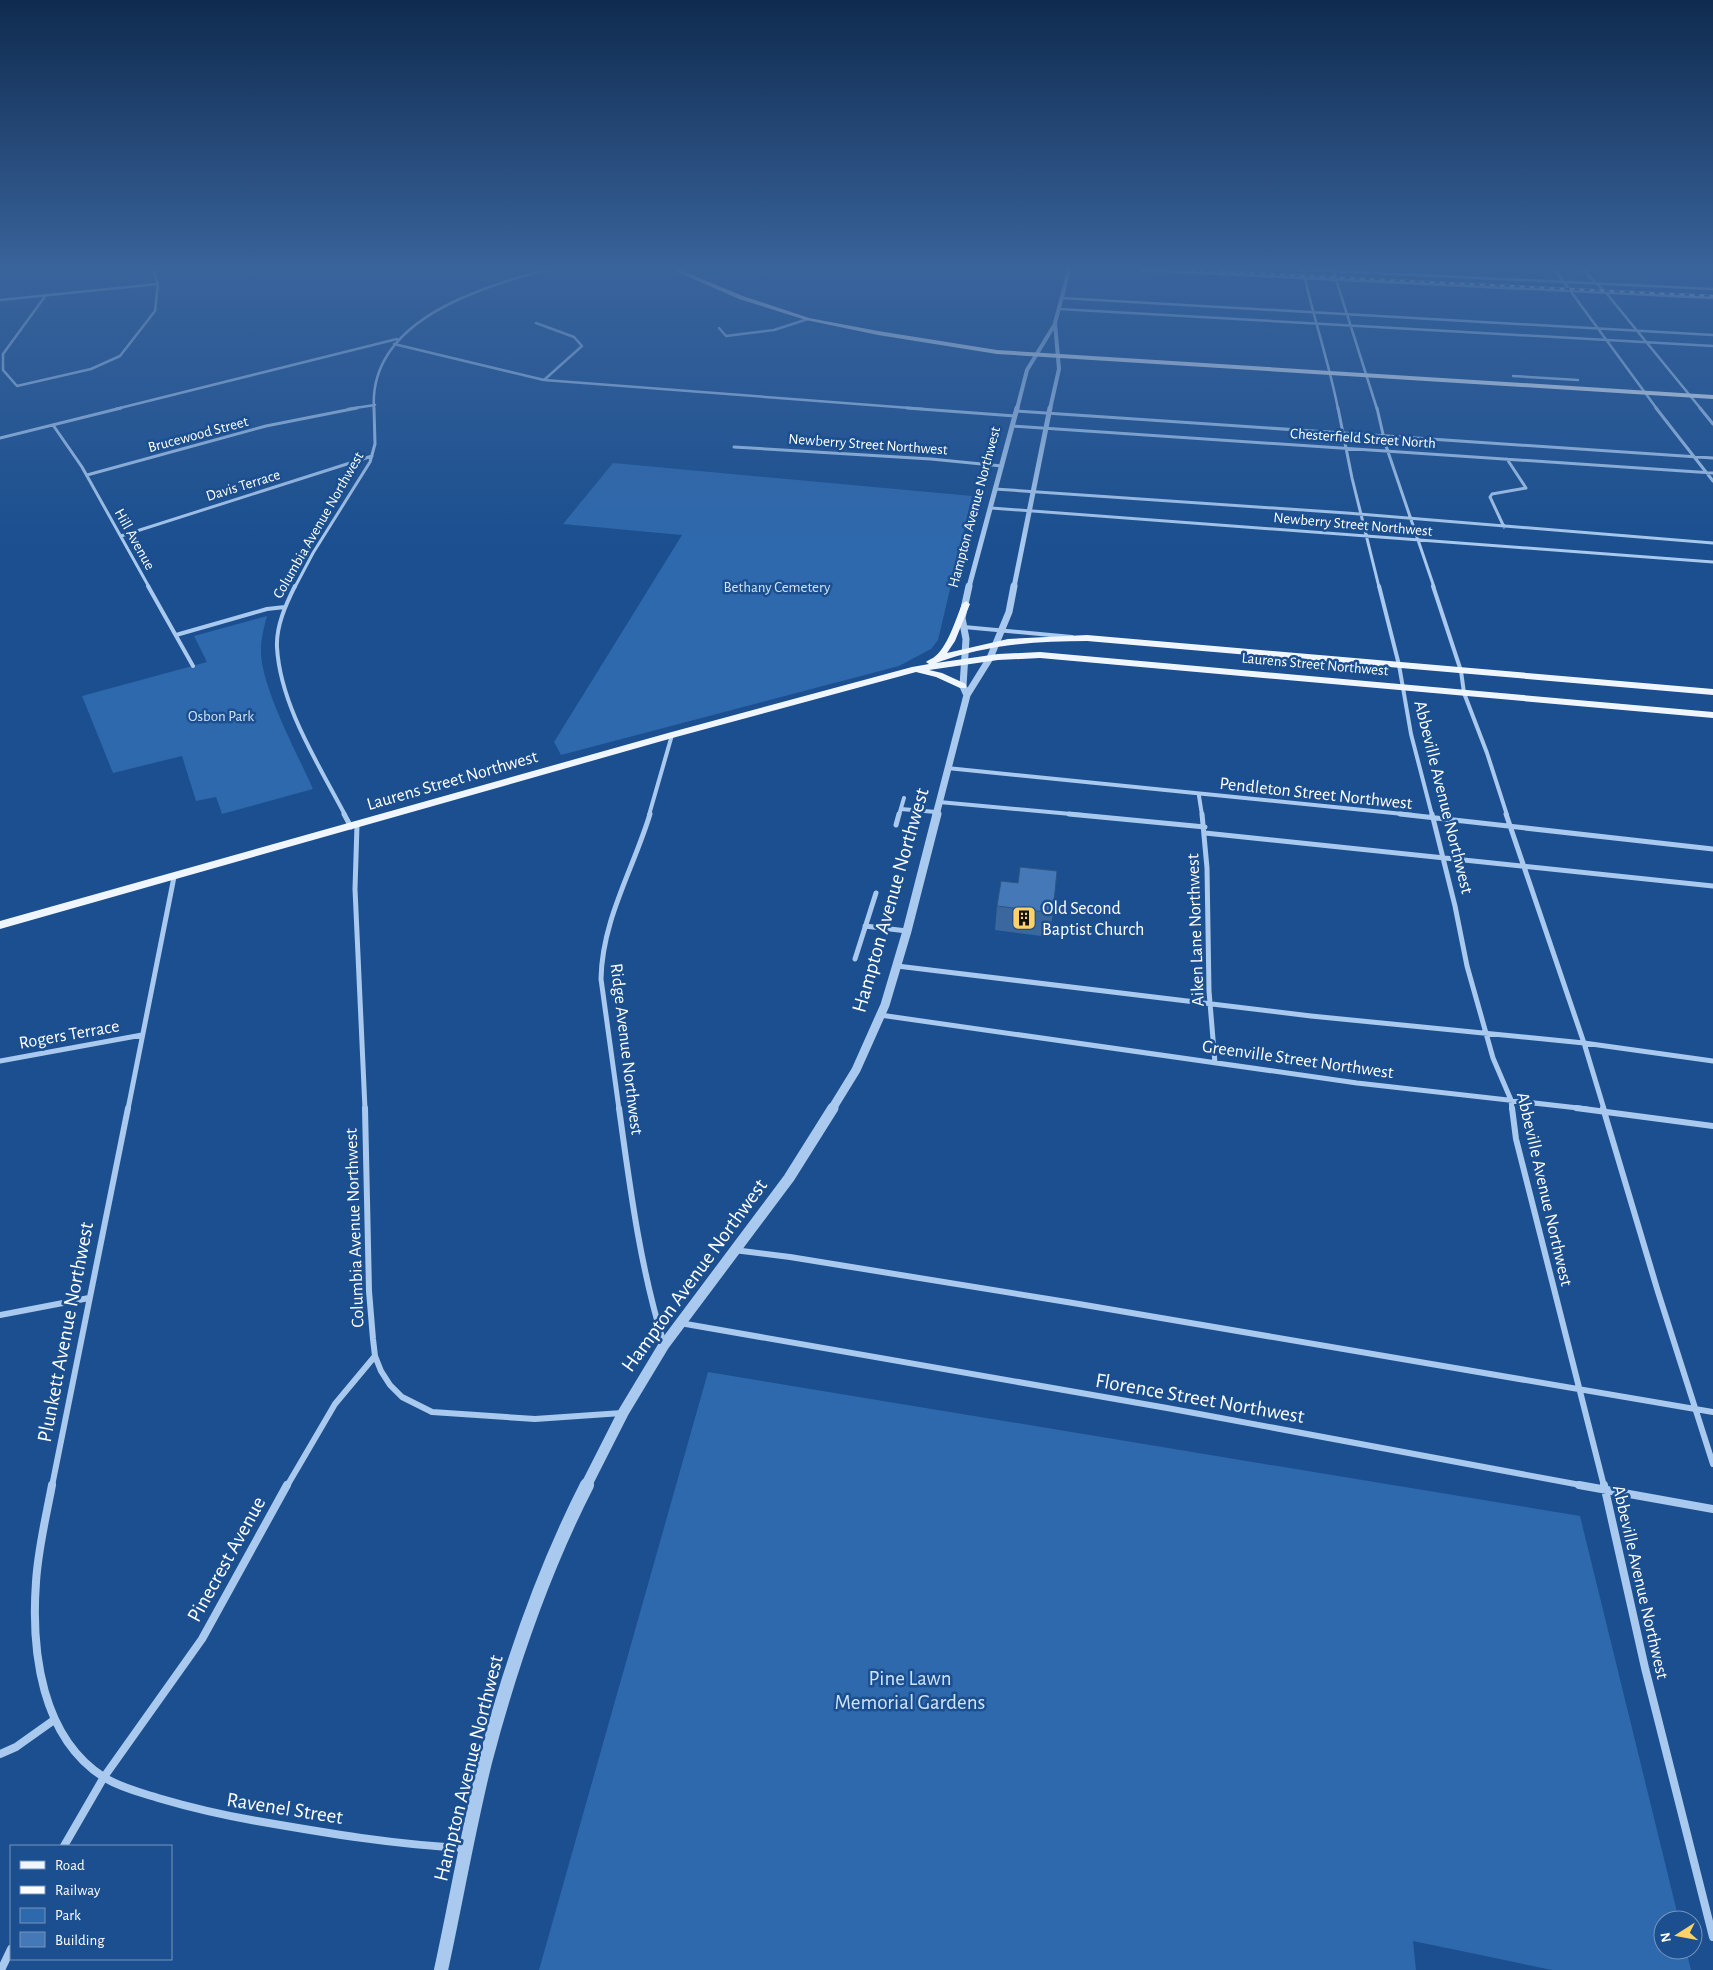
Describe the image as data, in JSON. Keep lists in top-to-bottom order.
{
  "streets": {
    "main road": ["Laurens Street Northwest"],
    "street": [
      "Brucewood Street",
      "Chesterfield Street North",
      "Newberry Street Northwest",
      "Davis Terrace",
      "Hampton Avenue Northwest",
      "Columbia Avenue Northwest",
      "Hill Avenue",
      "Pendleton Street Northwest",
      "Abbeville Avenue Northwest",
      "Aiken Lane Northwest",
      "Rogers Terrace",
      "Ridge Avenue Northwest",
      "Greenville Street Northwest",
      "Plunkett Avenue Northwest",
      "Florence Street Northwest",
      "Pinecrest Avenue",
      "Ravenel Street"
    ]
  },
  "crossings": [
    ["Brucewood Street", "Columbia Avenue Northwest"],
    ["Brucewood Street", "Hill Avenue"],
    ["Chesterfield Street North", "Hampton Avenue Northwest"],
    ["Chesterfield Street North", "Abbeville Avenue Northwest"],
    ["Newberry Street Northwest", "Hampton Avenue Northwest"],
    ["Newberry Street Northwest", "Abbeville Avenue Northwest"],
    ["Davis Terrace", "Columbia Avenue Northwest"],
    ["Davis Terrace", "Hill Avenue"],
    ["Hampton Avenue Northwest", "Columbia Avenue Northwest"],
    ["Hampton Avenue Northwest", "Laurens Street Northwest"],
    ["Hampton Avenue Northwest", "Pendleton Street Northwest"],
    ["Hampton Avenue Northwest", "Ridge Avenue Northwest"],
    ["Hampton Avenue Northwest", "Greenville Street Northwest"],
    ["Hampton Avenue Northwest", "Florence Street Northwest"],
    ["Hampton Avenue Northwest", "Ravenel Street"],
    ["Columbia Avenue Northwest", "Laurens Street Northwest"],
    ["Columbia Avenue Northwest", "Pinecrest Avenue"],
    ["Laurens Street Northwest", "Abbeville Avenue Northwest"],
    ["Laurens Street Northwest", "Ridge Avenue Northwest"],
    ["Laurens Street Northwest", "Plunkett Avenue Northwest"],
    ["Pendleton Street Northwest", "Abbeville Avenue Northwest"],
    ["Pendleton Street Northwest", "Aiken Lane Northwest"],
    ["Abbeville Avenue Northwest", "Greenville Street Northwest"],
    ["Abbeville Avenue Northwest", "Florence Street Northwest"],
    ["Aiken Lane Northwest", "Greenville Street Northwest"],
    ["Rogers Terrace", "Plunkett Avenue Northwest"],
    ["Plunkett Avenue Northwest", "Pinecrest Avenue"],
    ["Plunkett Avenue Northwest", "Ravenel Street"],
    ["Pinecrest Avenue", "Ravenel Street"]
  ],
  "parks": ["Bethany Cemetery", "Osbon Park", "Pine Lawn Memorial Gardens"],
  "places": {
    "building": ["Old Second Baptist Church"]
  },
  "legend": [
    "Road",
    "Railway",
    "Park",
    "Building"
  ],
  "north": "left"
}
